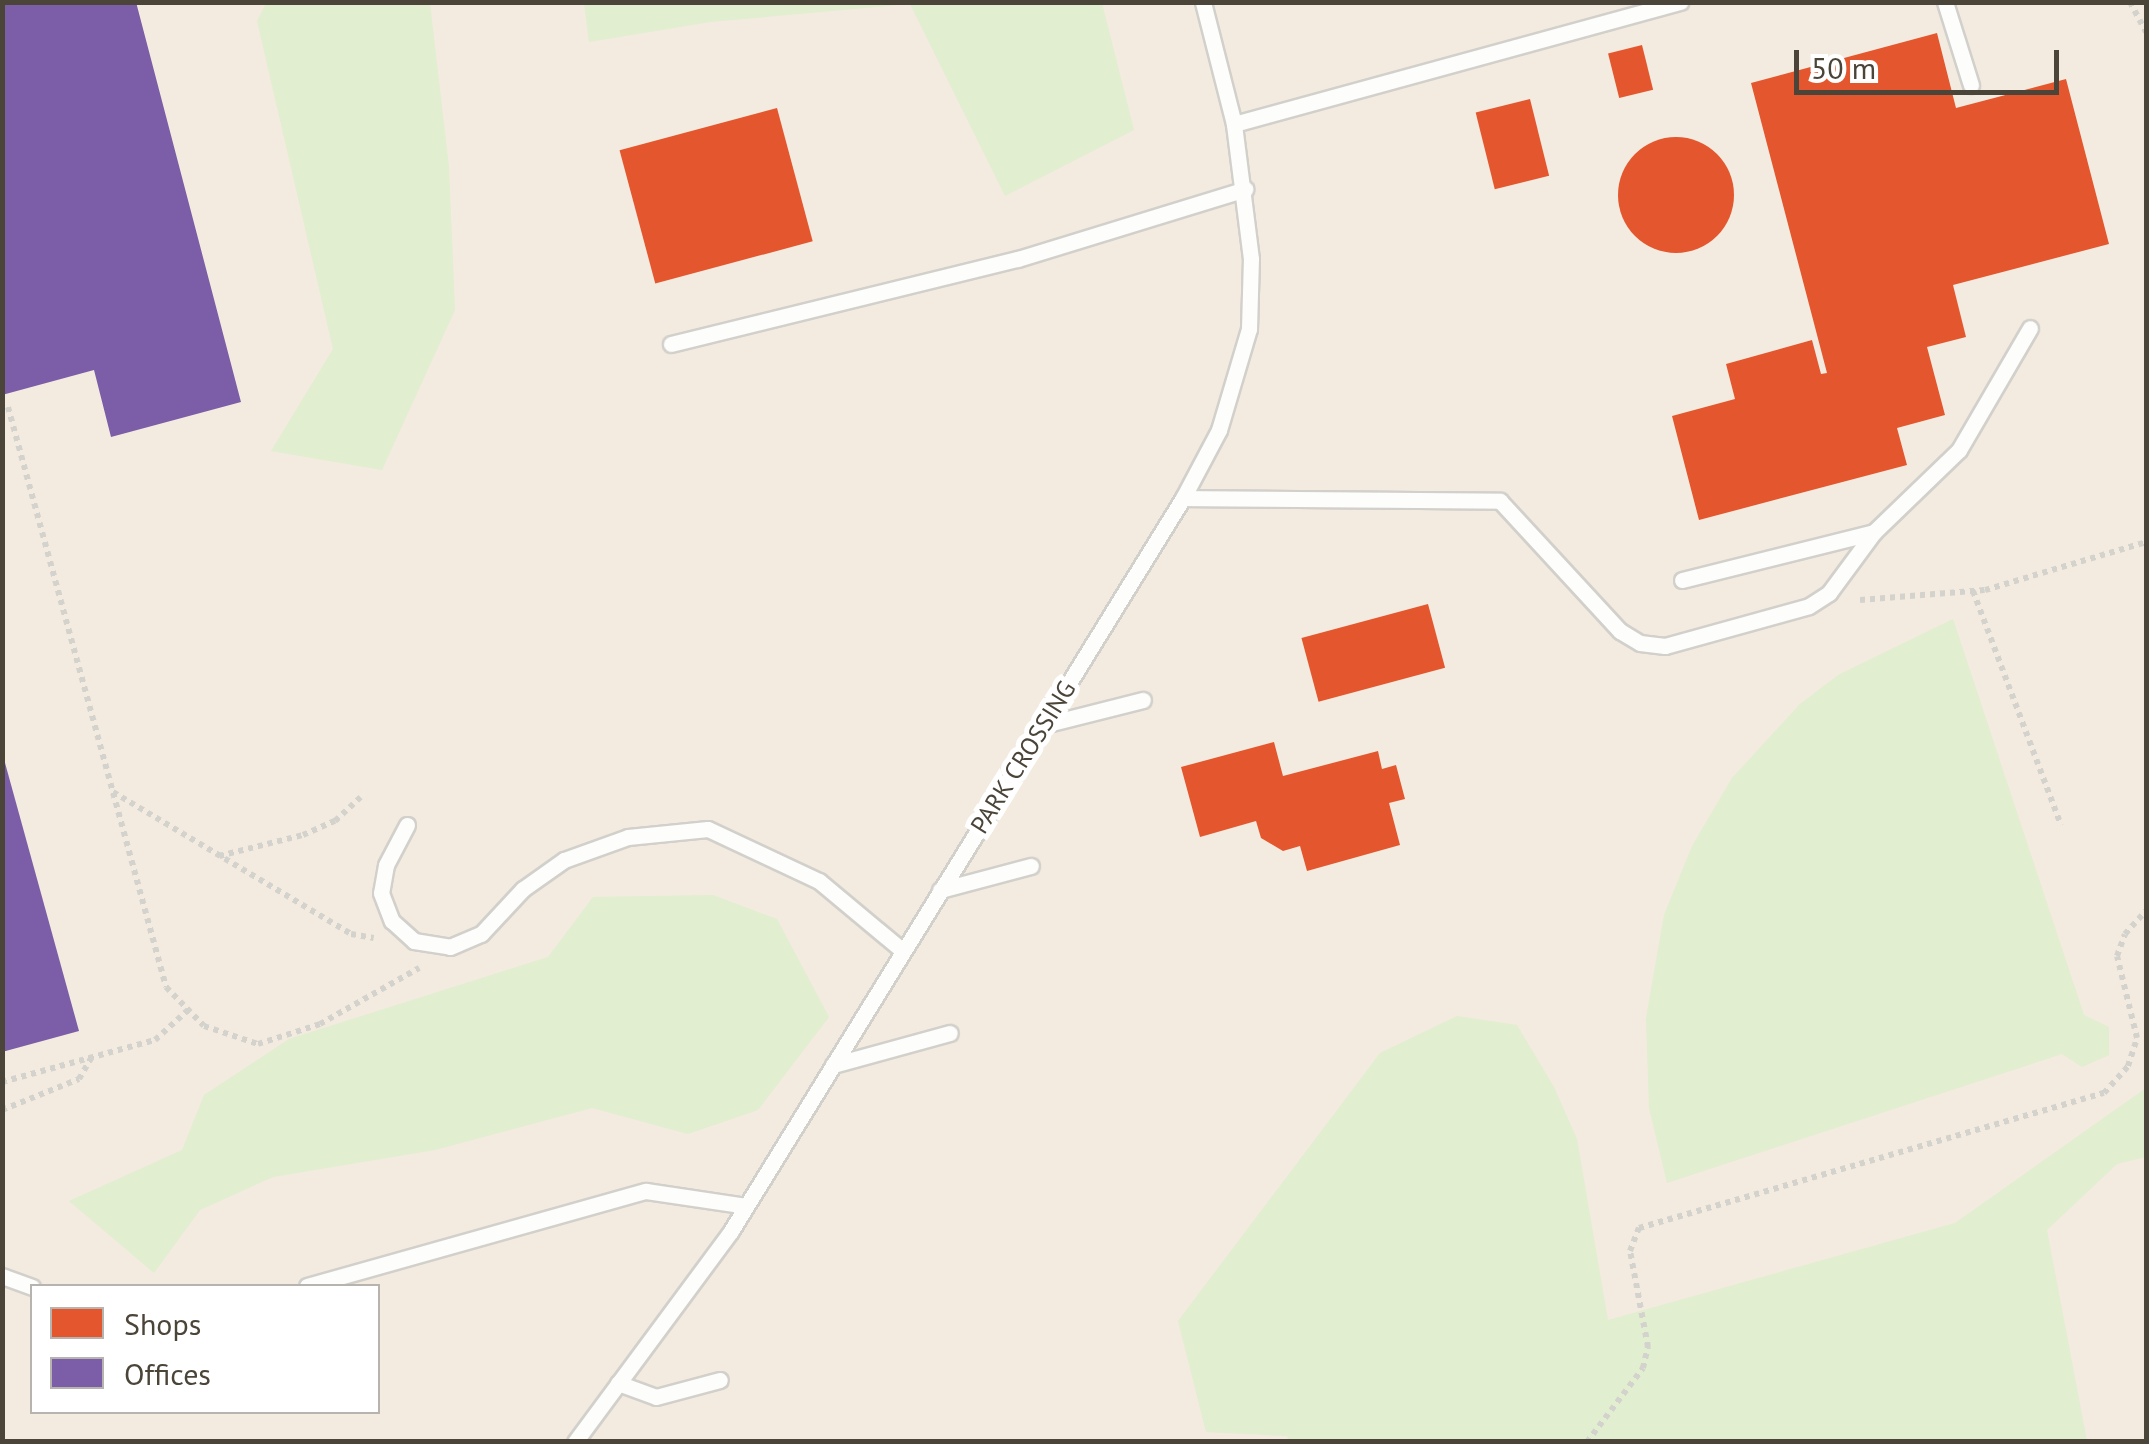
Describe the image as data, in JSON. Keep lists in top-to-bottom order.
{
  "streets": {
    "lane": ["PARK CROSSING"]
  },
  "legend": ["Shops", "Offices"],
  "scale_bar": "50 m"
}
